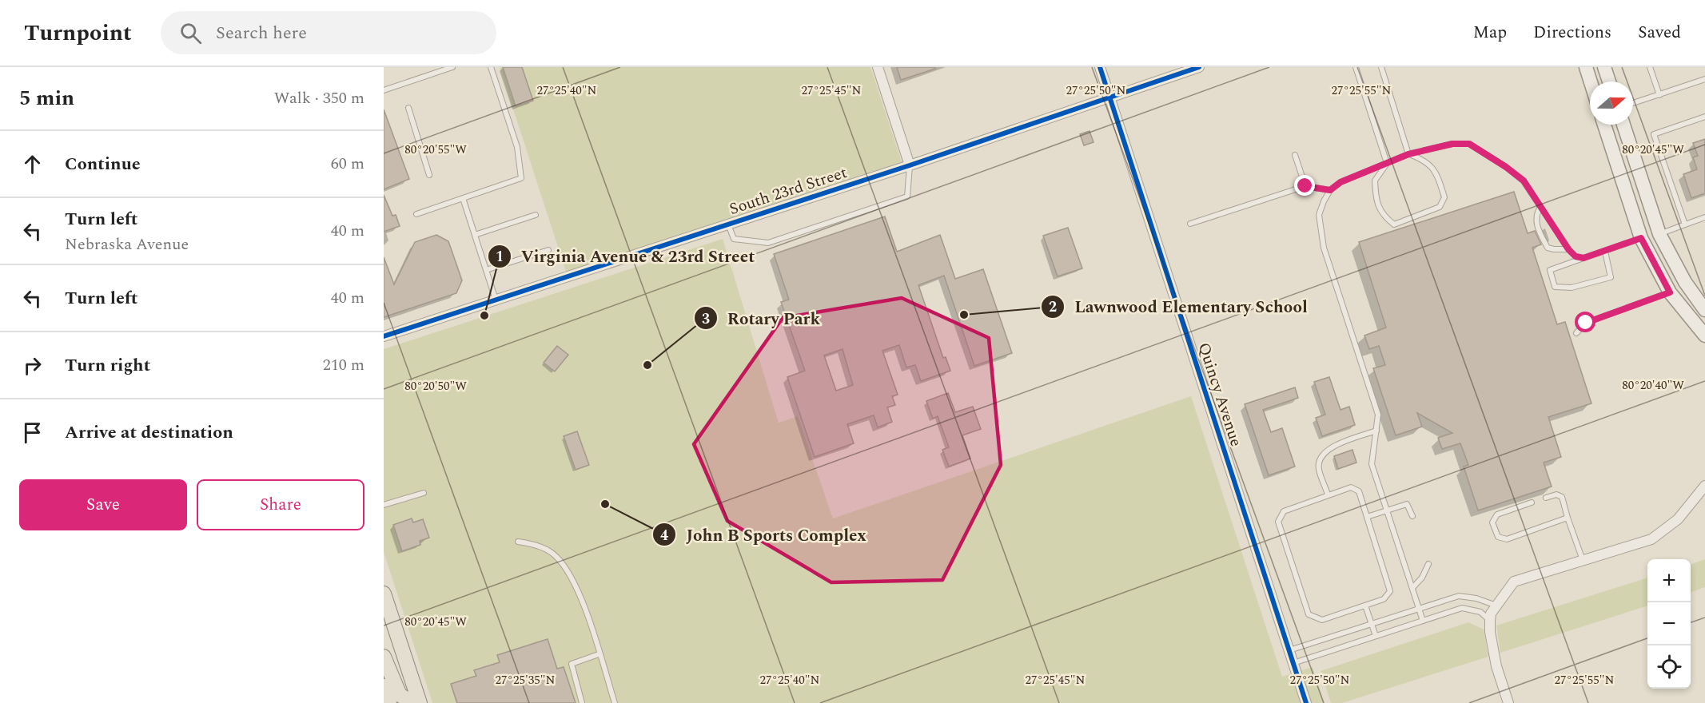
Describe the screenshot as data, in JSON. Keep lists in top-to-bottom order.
{
  "streets": {
    "street": ["South 23rd Street", "Quincy Avenue"]
  },
  "crossings": [
    ["South 23rd Street", "Quincy Avenue"]
  ],
  "places": [
    "Lawnwood Elementary School",
    "Virginia Avenue & 23rd Street",
    "Rotary Park",
    "John B Sports Complex"
  ],
  "north": "right",
  "page": {
    "header": "Turnpoint",
    "search": "Search here",
    "nav": ["Map", "Directions", "Saved"],
    "heading": ["5 min", "Walk · 350 m"],
    "list": [
      ["Continue", "60 m"],
      ["Turn left", "Nebraska Avenue", "40 m"],
      ["Turn left", "40 m"],
      ["Turn right", "210 m"],
      "Arrive at destination"
    ],
    "buttons": ["Save", "Share"],
    "map_buttons": ["+", "−"]
  },
  "coordinates": [
    "27°25'40\"N",
    "27°25'45\"N",
    "27°25'50\"N",
    "27°25'55\"N",
    "80°20'45\"W",
    "80°20'55\"W",
    "80°20'40\"W",
    "80°20'50\"W",
    "27°25'35\"N"
  ]
}
